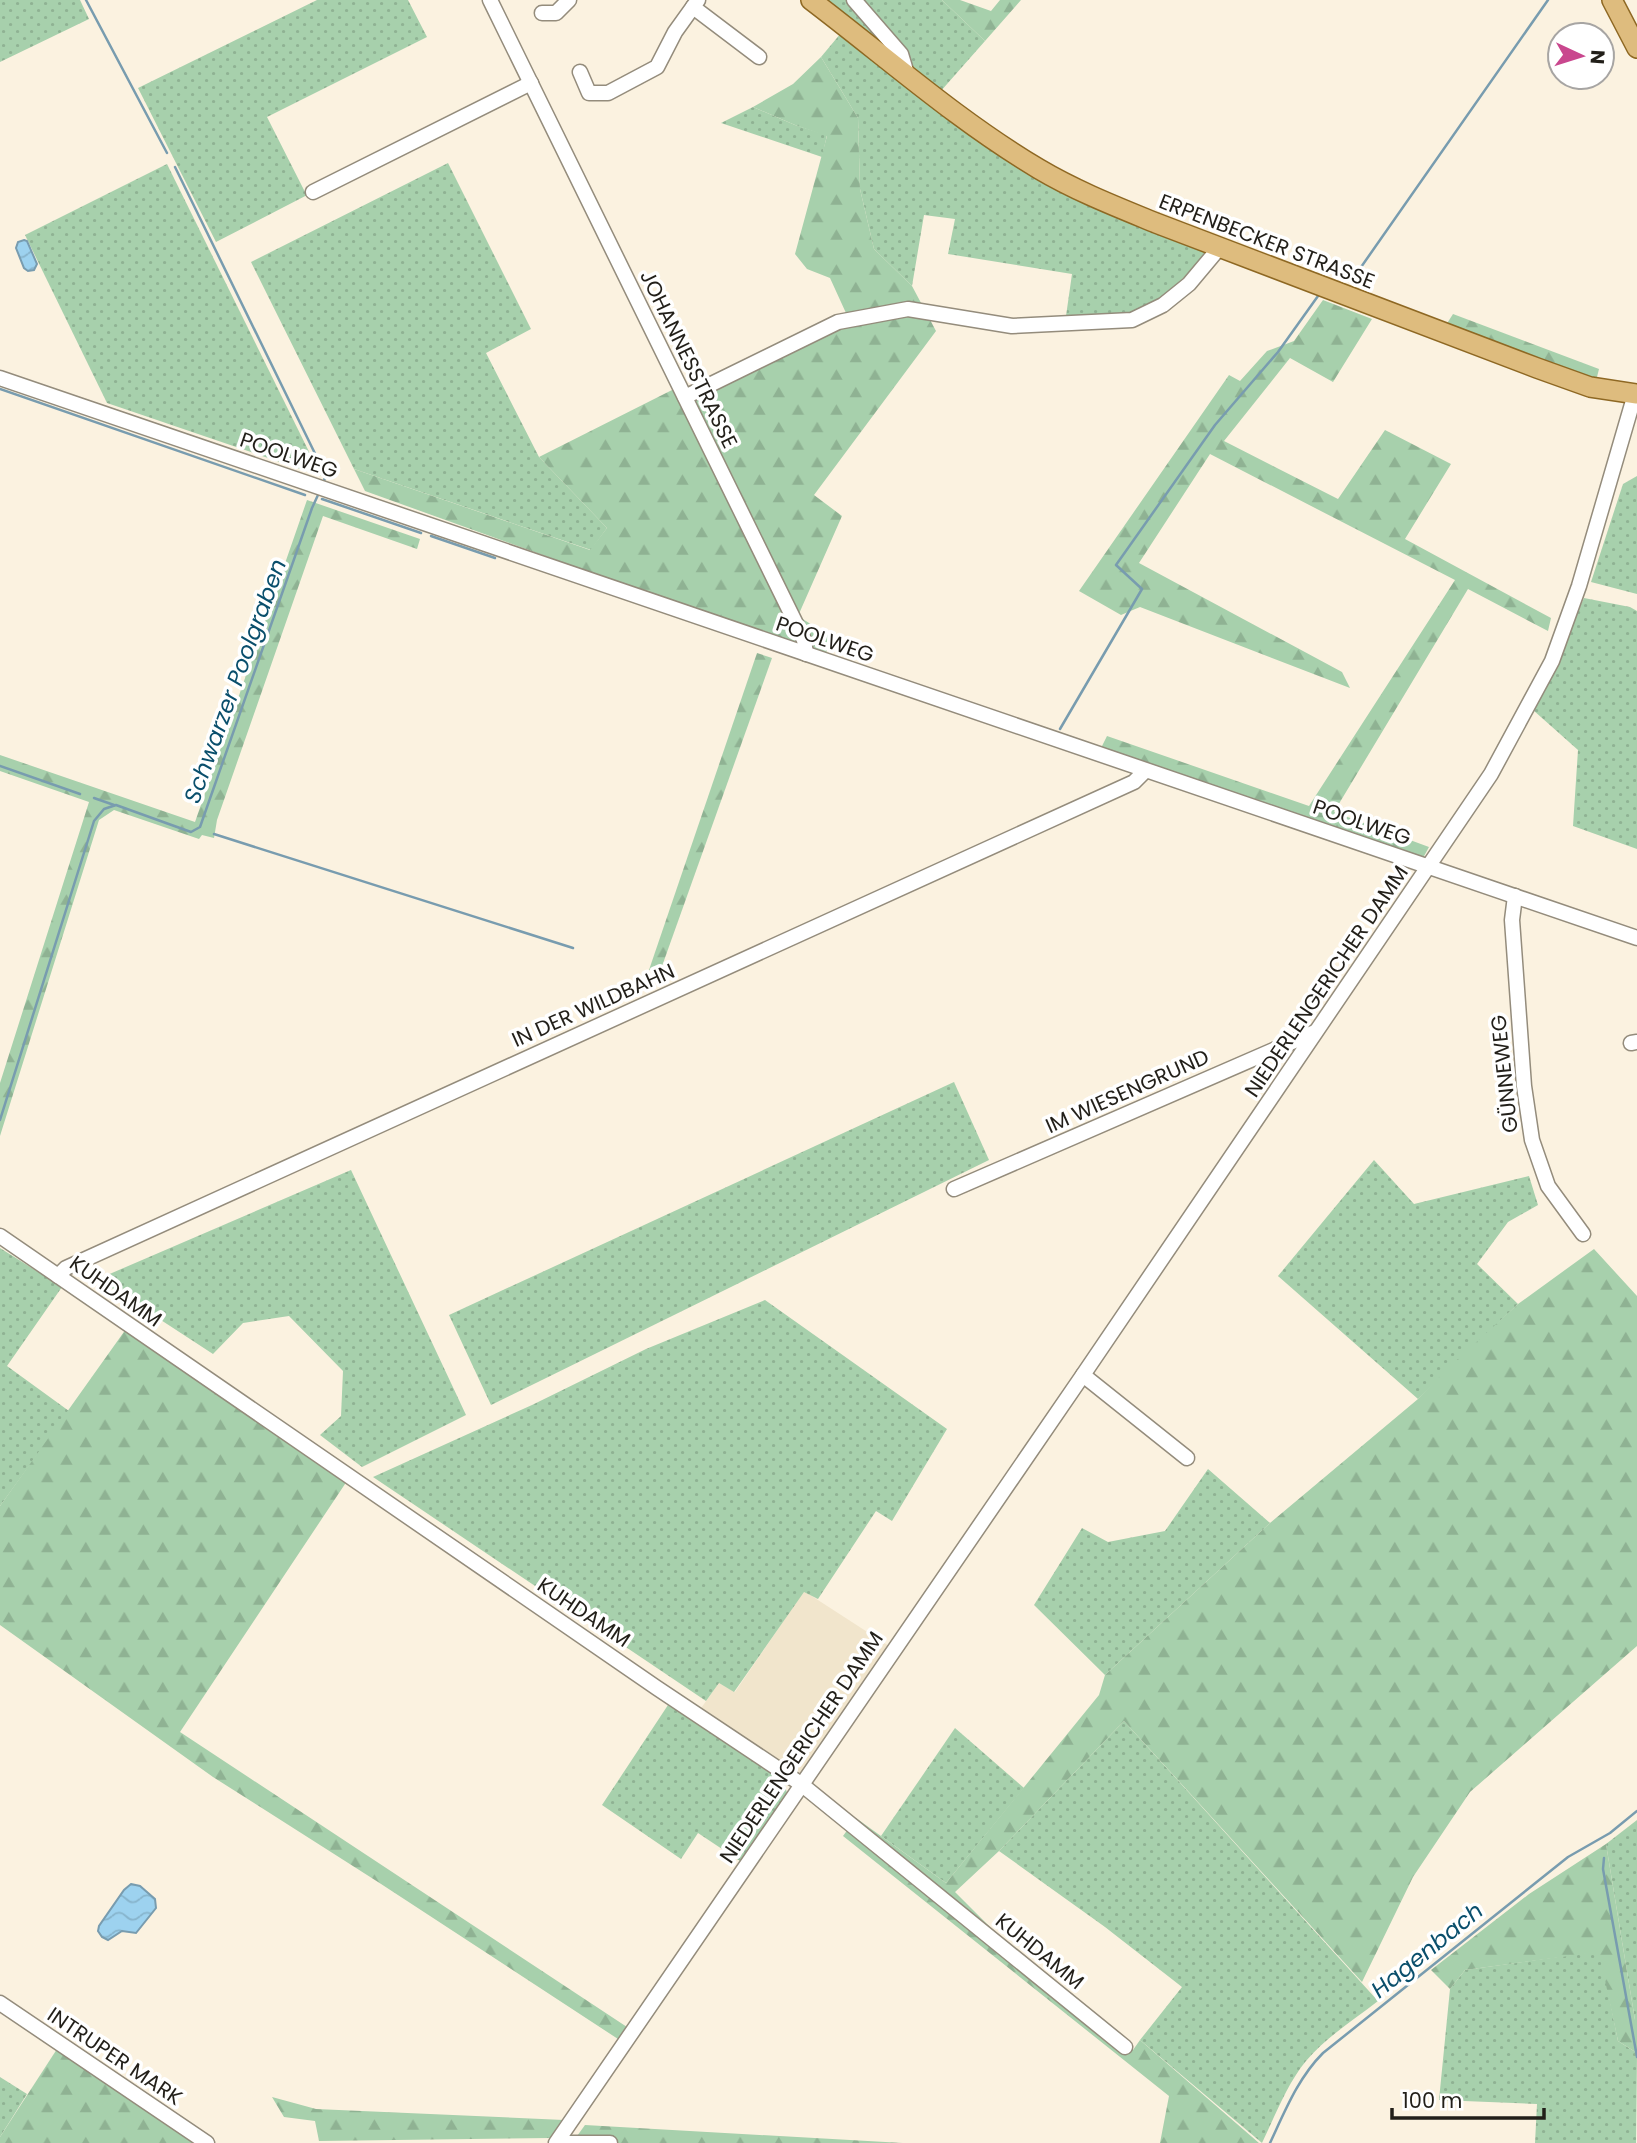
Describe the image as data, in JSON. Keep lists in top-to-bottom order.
{
  "streets": {
    "main road": ["ERPENBECKER STRASSE"],
    "street": [
      "JOHANNESSTRASSE",
      "POOLWEG",
      "NIEDERLENGERICHER DAMM",
      "IN DER WILDBAHN",
      "GÜNNEWEG",
      "IM WIESENGRUND",
      "KUHDAMM",
      "INTRUPER MARK"
    ]
  },
  "crossings": [
    ["ERPENBECKER STRASSE", "NIEDERLENGERICHER DAMM"],
    ["JOHANNESSTRASSE", "POOLWEG"],
    ["POOLWEG", "NIEDERLENGERICHER DAMM"],
    ["POOLWEG", "IN DER WILDBAHN"],
    ["POOLWEG", "GÜNNEWEG"],
    ["NIEDERLENGERICHER DAMM", "IM WIESENGRUND"],
    ["NIEDERLENGERICHER DAMM", "KUHDAMM"],
    ["IN DER WILDBAHN", "KUHDAMM"]
  ],
  "water": ["Schwarzer Poolgraben", "Hagenbach"],
  "scale_bar": "100 m",
  "north": "right"
}
